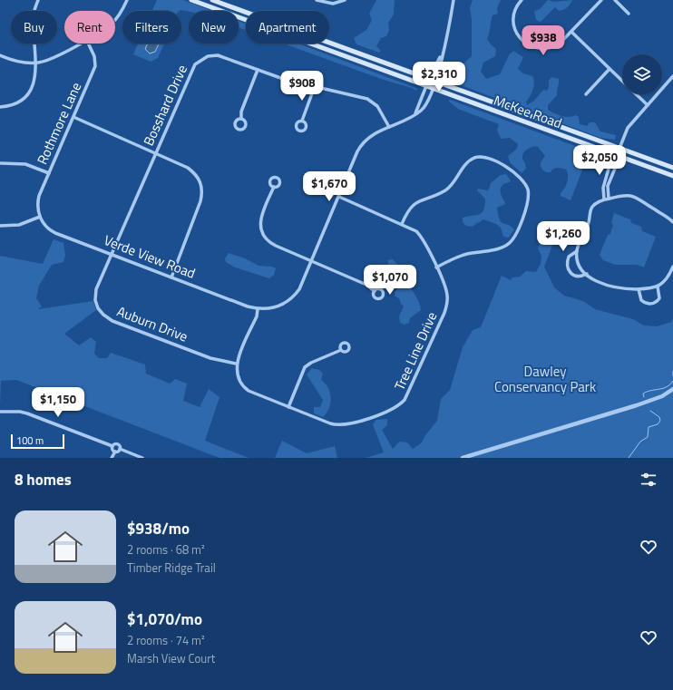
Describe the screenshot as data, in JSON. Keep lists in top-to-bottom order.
{
  "streets": {
    "main road": ["McKee Road"],
    "street": [
      "Bosshard Drive",
      "Rothmore Lane",
      "Verde View Road",
      "Auburn Drive",
      "Tree Line Drive"
    ]
  },
  "crossings": [
    ["Bosshard Drive", "Verde View Road"],
    ["Bosshard Drive", "Auburn Drive"],
    ["Rothmore Lane", "Verde View Road"],
    ["Verde View Road", "Auburn Drive"],
    ["Auburn Drive", "Tree Line Drive"]
  ],
  "parks": ["Dawley Conservancy Park"],
  "scale_bar": "100 m",
  "page": {
    "chip": [
      "Buy",
      "Rent",
      "Filters",
      "New",
      "Apartment"
    ],
    "price": [
      "$938",
      "$2,310",
      "$908",
      "$2,050",
      "$1,670",
      "$1,260",
      "$1,070",
      "$1,150"
    ],
    "scale": "100 m",
    "heading": "8 homes",
    "list": [
      {
        "name": "$938/mo",
        "note": "2 rooms · 68 m² · Timber Ridge Trail"
      },
      {
        "name": "$1,070/mo",
        "note": "2 rooms · 74 m² · Marsh View Court"
      }
    ]
  }
}
